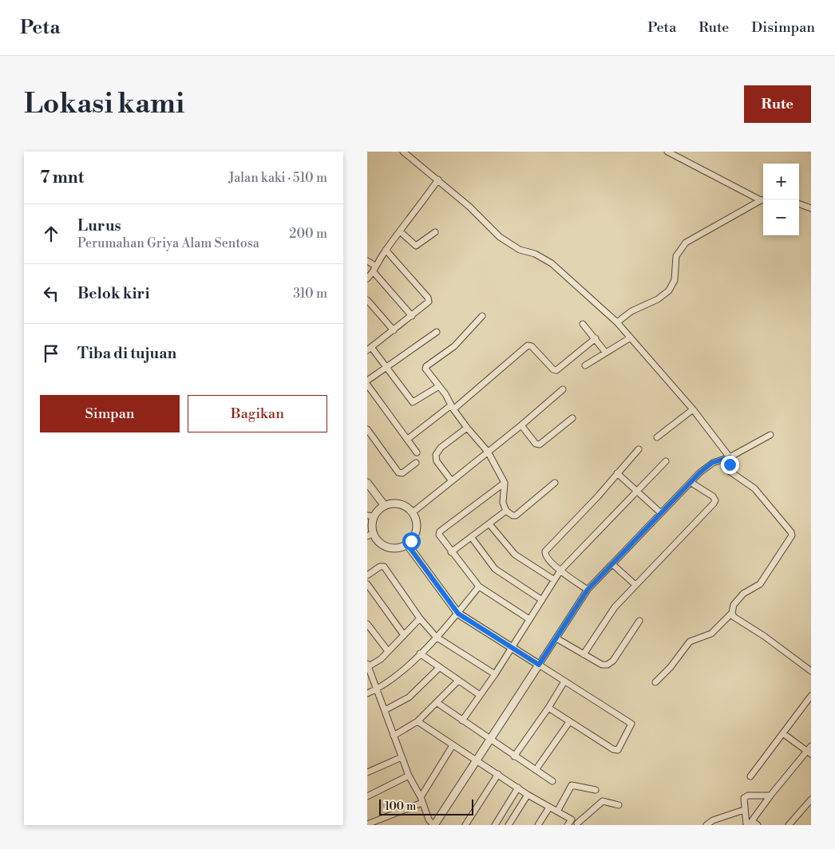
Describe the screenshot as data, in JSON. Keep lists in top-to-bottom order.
{
  "scale_bar": "100 m",
  "page": {
    "header": "Peta",
    "nav": ["Peta", "Rute", "Disimpan"],
    "buttons": [
      "Rute",
      ["Simpan", "Bagikan"]
    ],
    "title": "Lokasi kami",
    "heading": ["7 mnt", "Jalan kaki · 510 m"],
    "map_buttons": ["+", "−"],
    "list": [
      ["Lurus", "Perumahan Griya Alam Sentosa", "200 m"],
      ["Belok kiri", "310 m"],
      "Tiba di tujuan"
    ],
    "scale": "100 m"
  }
}
